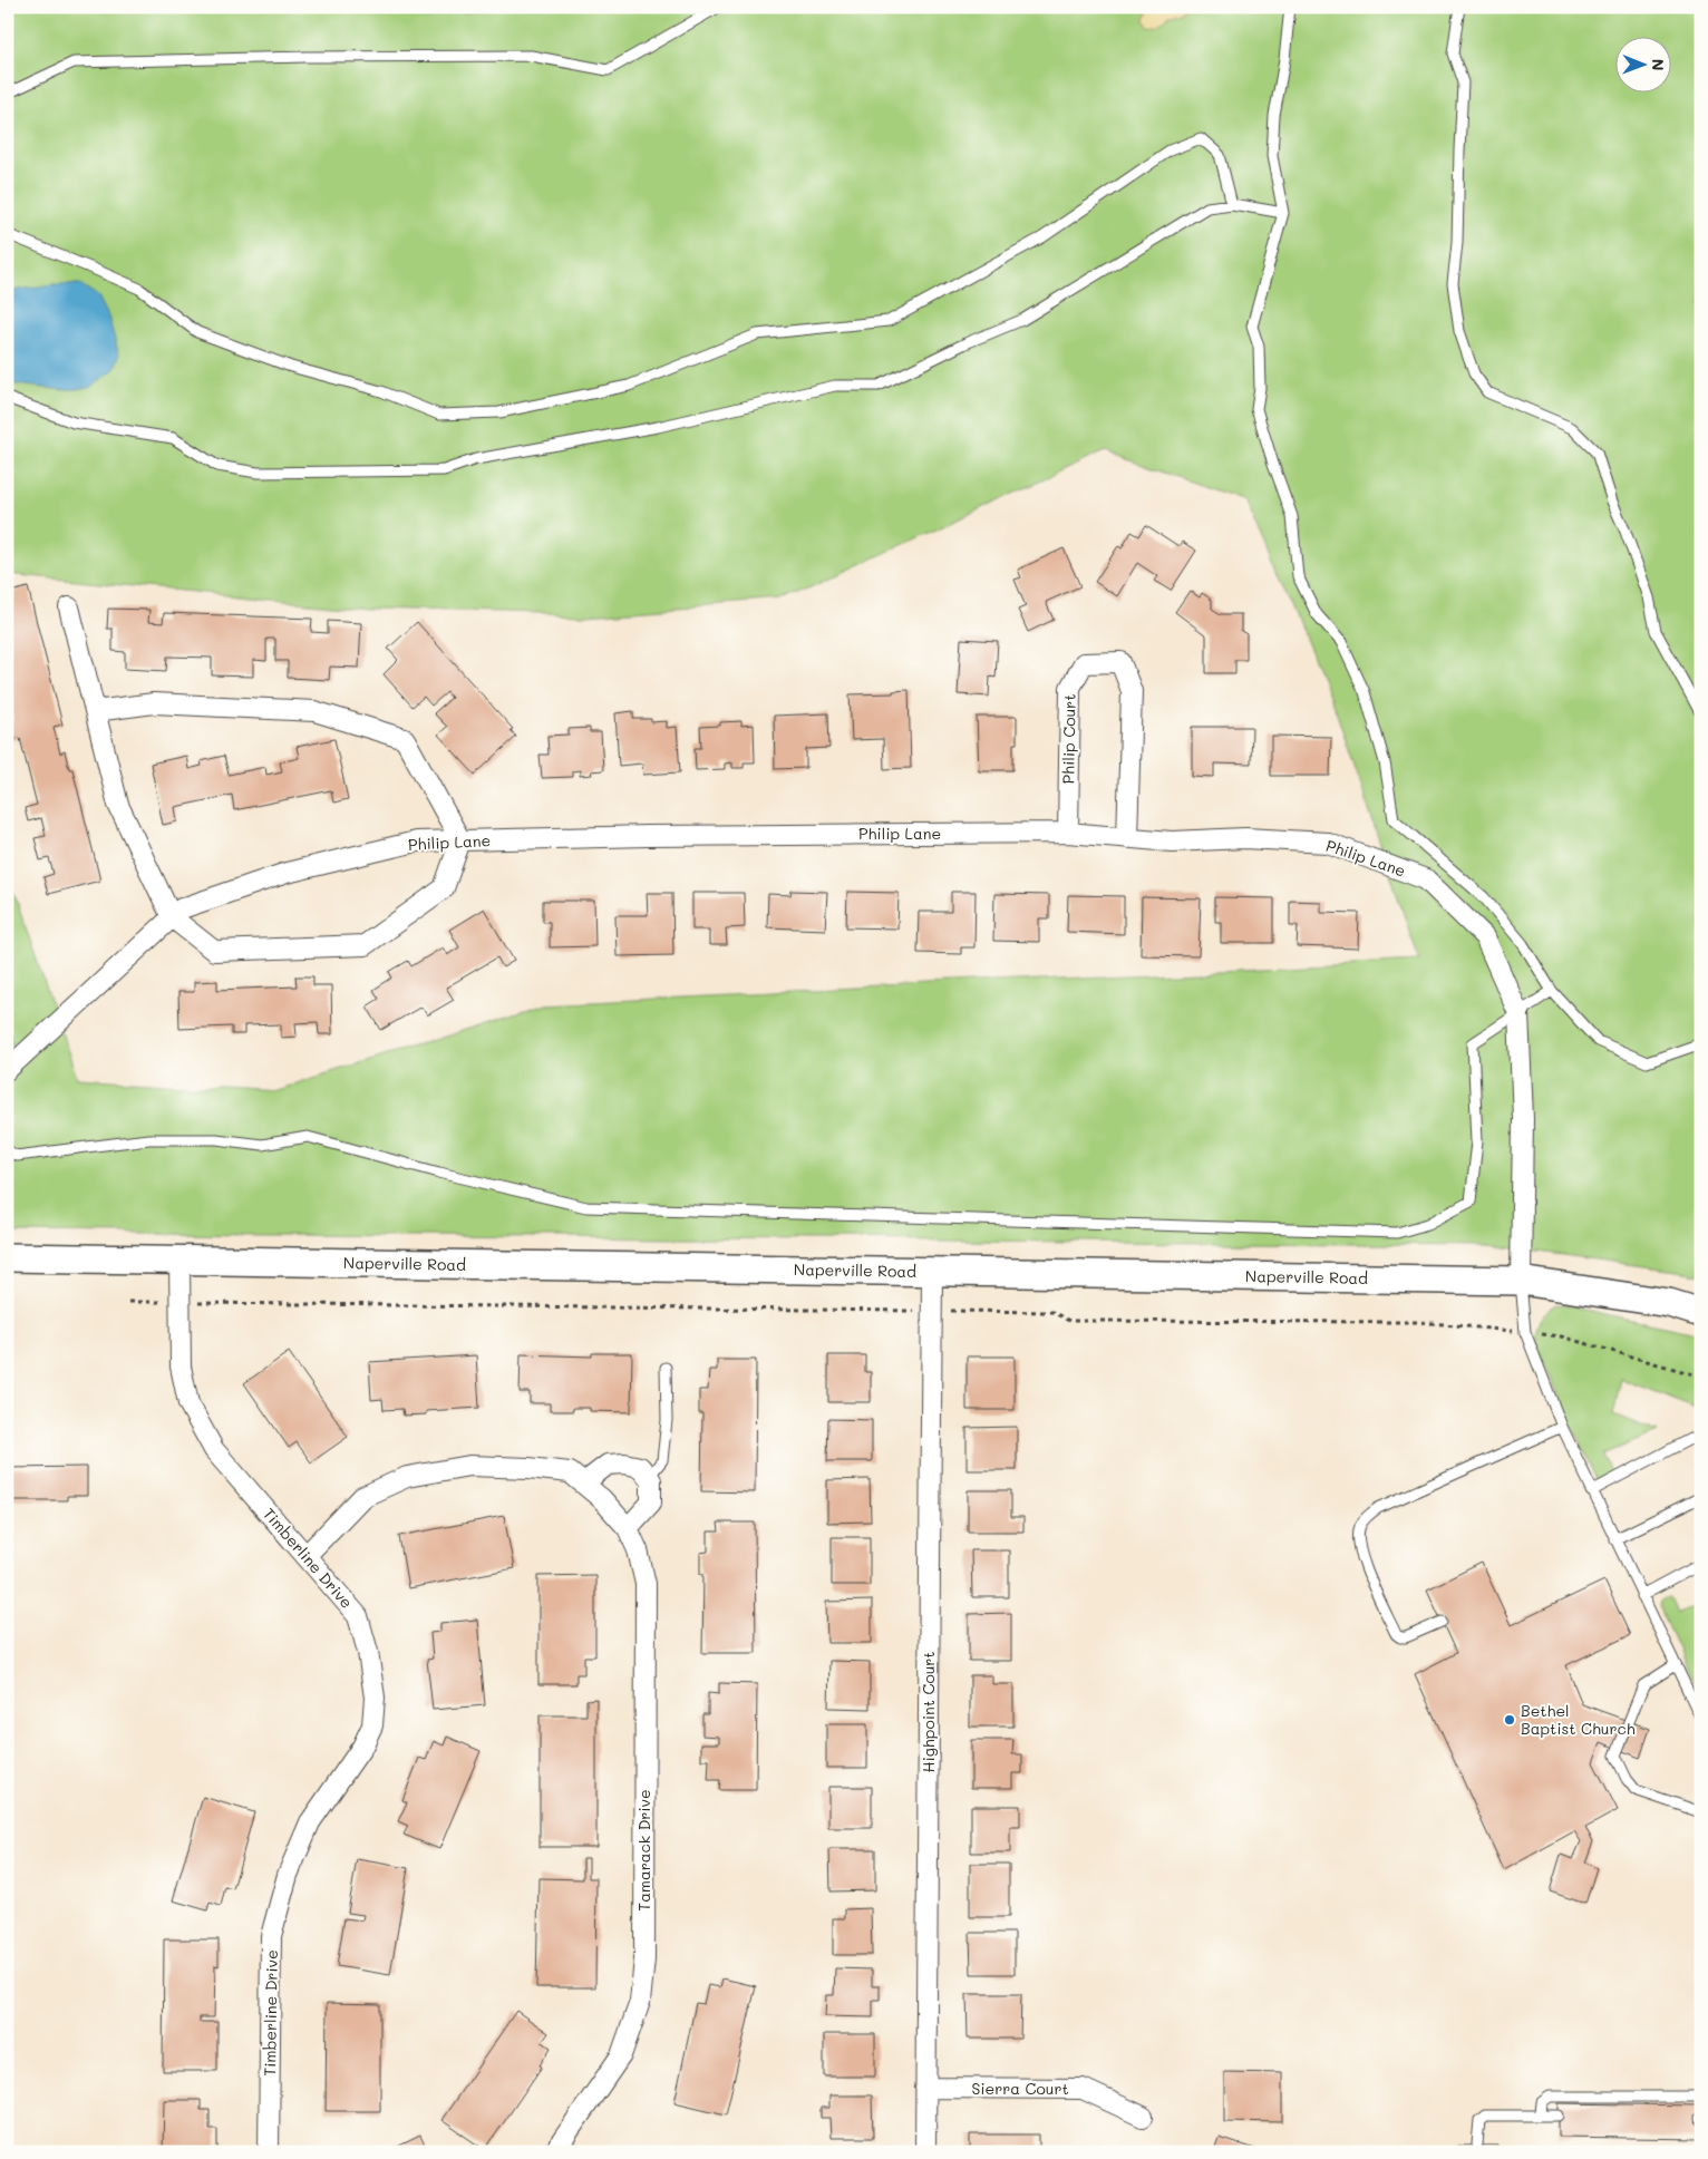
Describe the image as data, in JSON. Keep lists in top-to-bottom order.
{
  "streets": {
    "street": [
      "Philip Court",
      "Philip Lane",
      "Naperville Road",
      "Timberline Drive",
      "Highpoint Court",
      "Tamarack Drive",
      "Sierra Court"
    ]
  },
  "crossings": [
    ["Philip Court", "Philip Lane"],
    ["Philip Lane", "Naperville Road"],
    ["Naperville Road", "Timberline Drive"],
    ["Naperville Road", "Highpoint Court"],
    ["Timberline Drive", "Tamarack Drive"],
    ["Highpoint Court", "Sierra Court"]
  ],
  "places": ["Bethel Baptist Church"],
  "north": "right"
}
